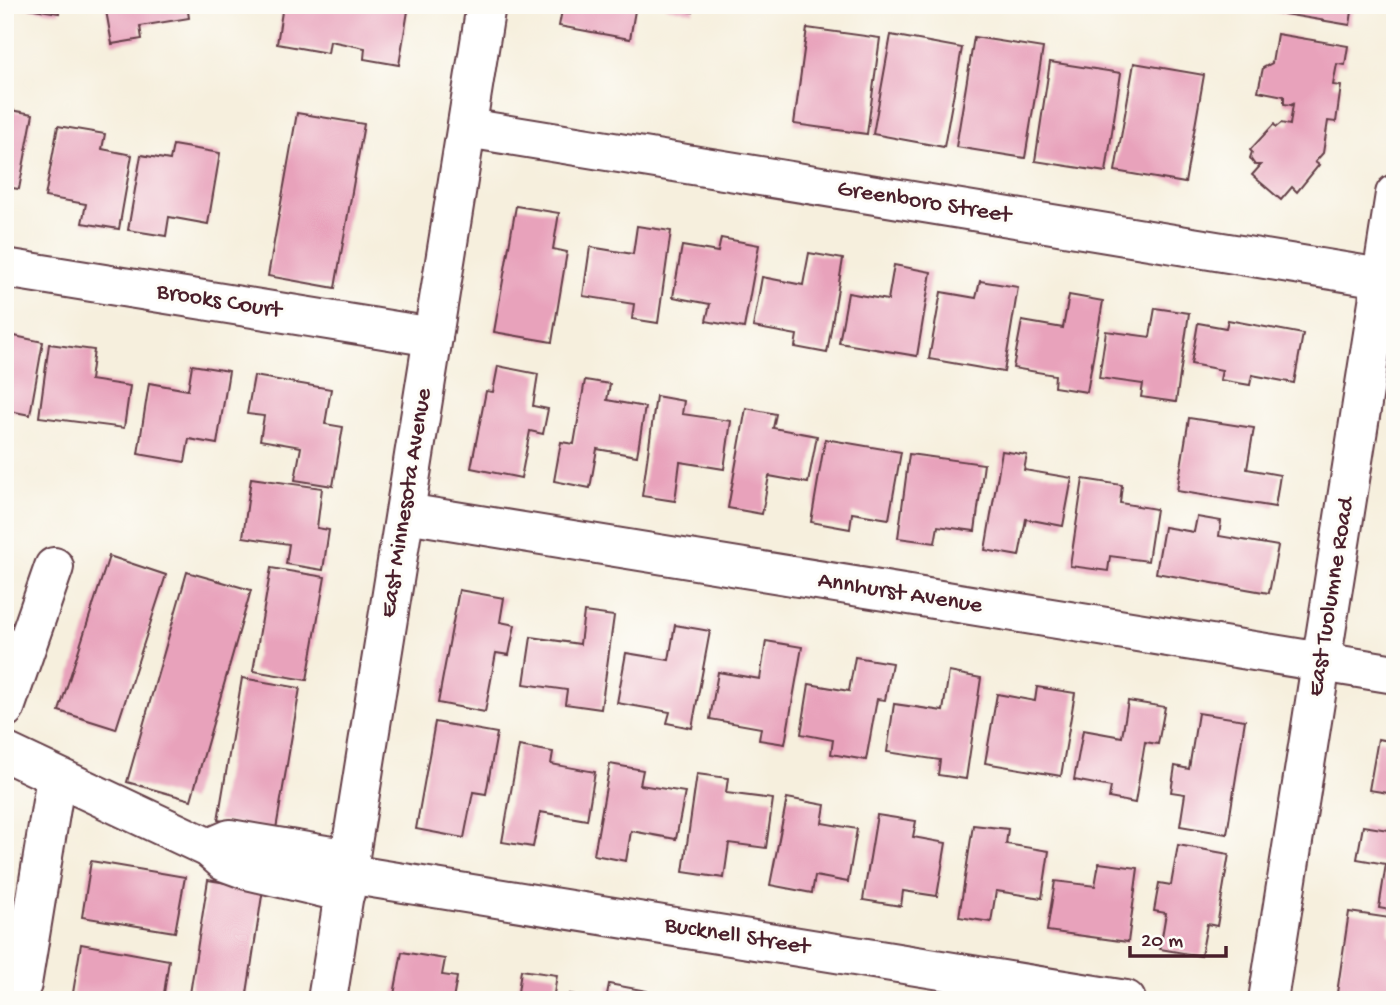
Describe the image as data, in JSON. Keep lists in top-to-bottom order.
{
  "streets": {
    "street": [
      "Greenboro Street",
      "Brooks Court",
      "East Minnesota Avenue",
      "Annhurst Avenue",
      "East Tuolumne Road",
      "Bucknell Street"
    ]
  },
  "crossings": [
    ["Greenboro Street", "East Minnesota Avenue"],
    ["Greenboro Street", "East Tuolumne Road"],
    ["Brooks Court", "East Minnesota Avenue"],
    ["East Minnesota Avenue", "Annhurst Avenue"],
    ["East Minnesota Avenue", "Bucknell Street"],
    ["Annhurst Avenue", "East Tuolumne Road"]
  ],
  "scale_bar": "20 m"
}
